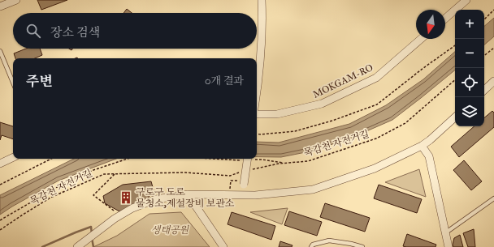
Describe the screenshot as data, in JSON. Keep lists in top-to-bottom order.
{
  "streets": {
    "street": ["MOKGAM-RO"],
    "path": ["목감천 자전거길"]
  },
  "parks": ["생태공원"],
  "places": {
    "building": ["구로구 도로 물청소,제설장비 보관소"]
  },
  "north": "bottom",
  "page": {
    "map_buttons": ["+", "−"],
    "search": "장소 검색",
    "heading": ["주변", "0개 결과"]
  }
}
